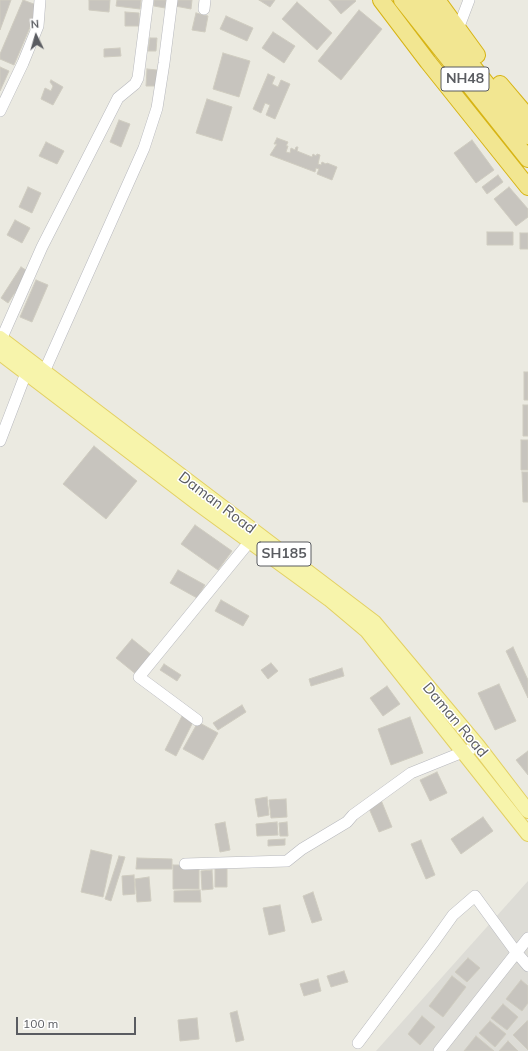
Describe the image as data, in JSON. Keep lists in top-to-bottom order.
{
  "streets": {
    "highway": ["NH48"],
    "main road": ["Daman Road", "SH185"]
  },
  "scale_bar": "100 m",
  "north": "top"
}
